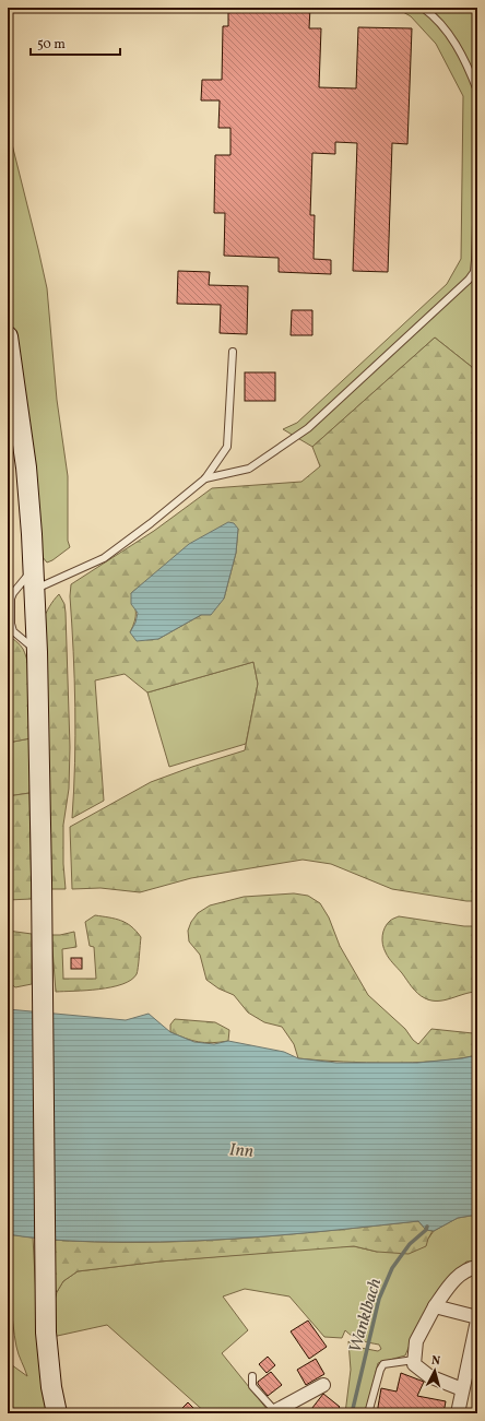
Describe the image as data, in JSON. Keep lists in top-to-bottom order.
{
  "water": ["Inn", "Wanklbach"],
  "scale_bar": "50 m",
  "north": "top"
}
